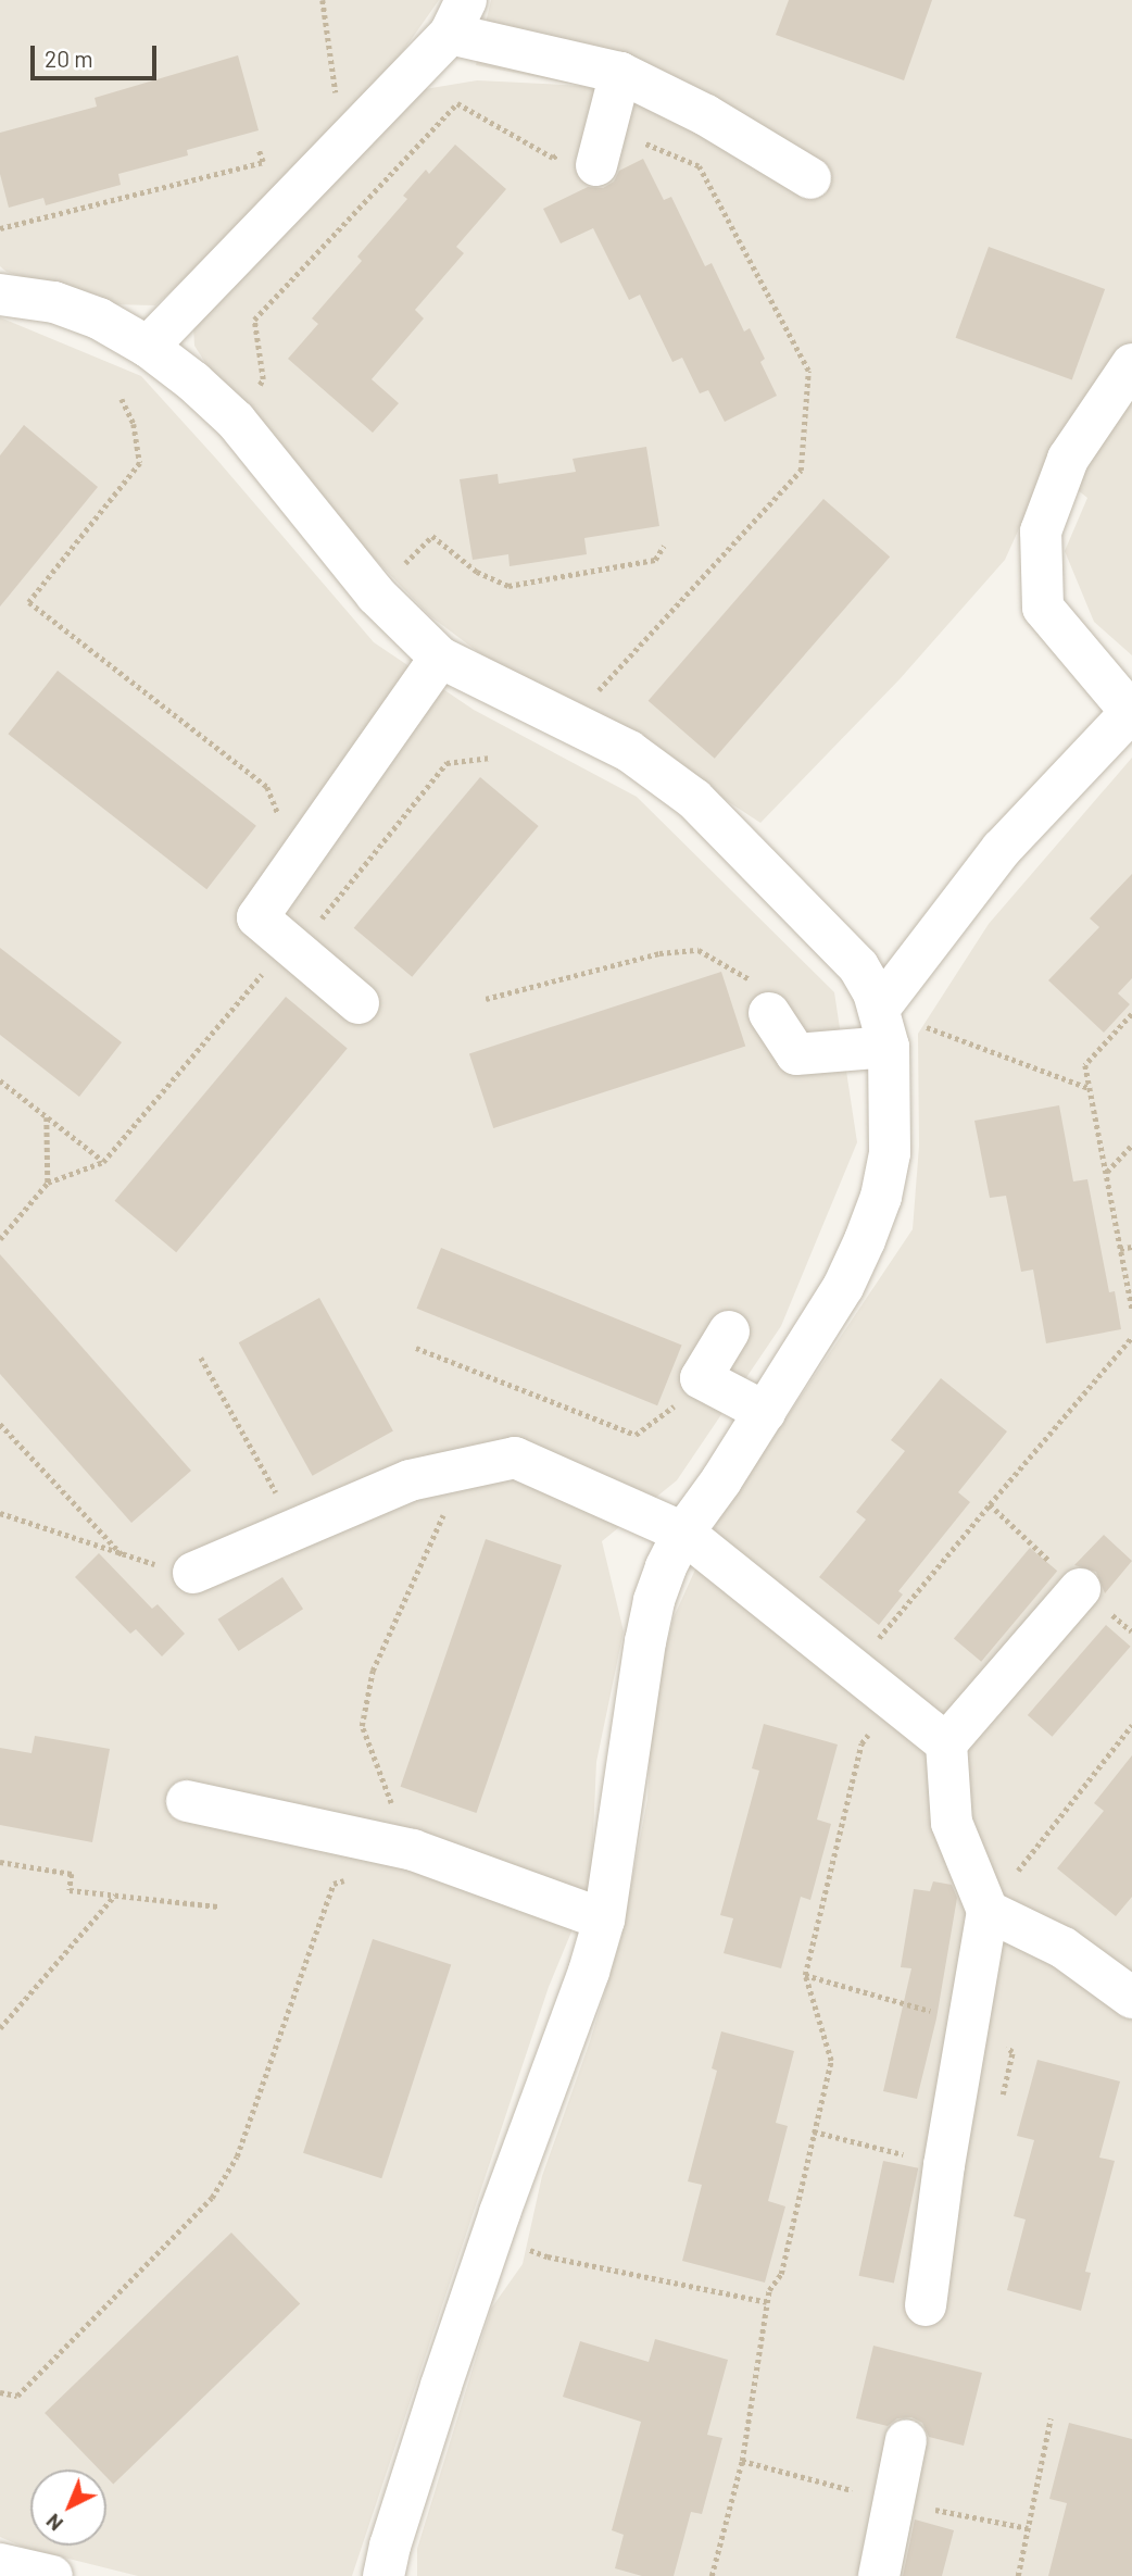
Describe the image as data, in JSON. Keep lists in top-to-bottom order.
{
  "scale_bar": "20 m",
  "north": "bottom left"
}
